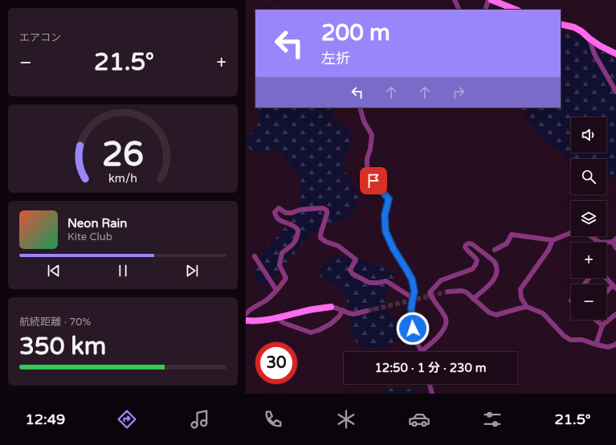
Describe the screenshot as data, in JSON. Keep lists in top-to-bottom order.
{
  "page": {
    "tile": [
      "エアコン",
      ["航続距離 · 70%", "350 km"]
    ],
    "turn": ["200 m", "左折"],
    "heat": ["−", "21.5°", "+"],
    "map_buttons": ["+", "−"],
    "song": ["Neon Rain", "Kite Club"],
    "limit": "30",
    "trip": "12:50 · 1 分 · 230 m",
    "tabs": ["12:49", "21.5°"],
    "gauge": ["26", "km/h"]
  }
}
